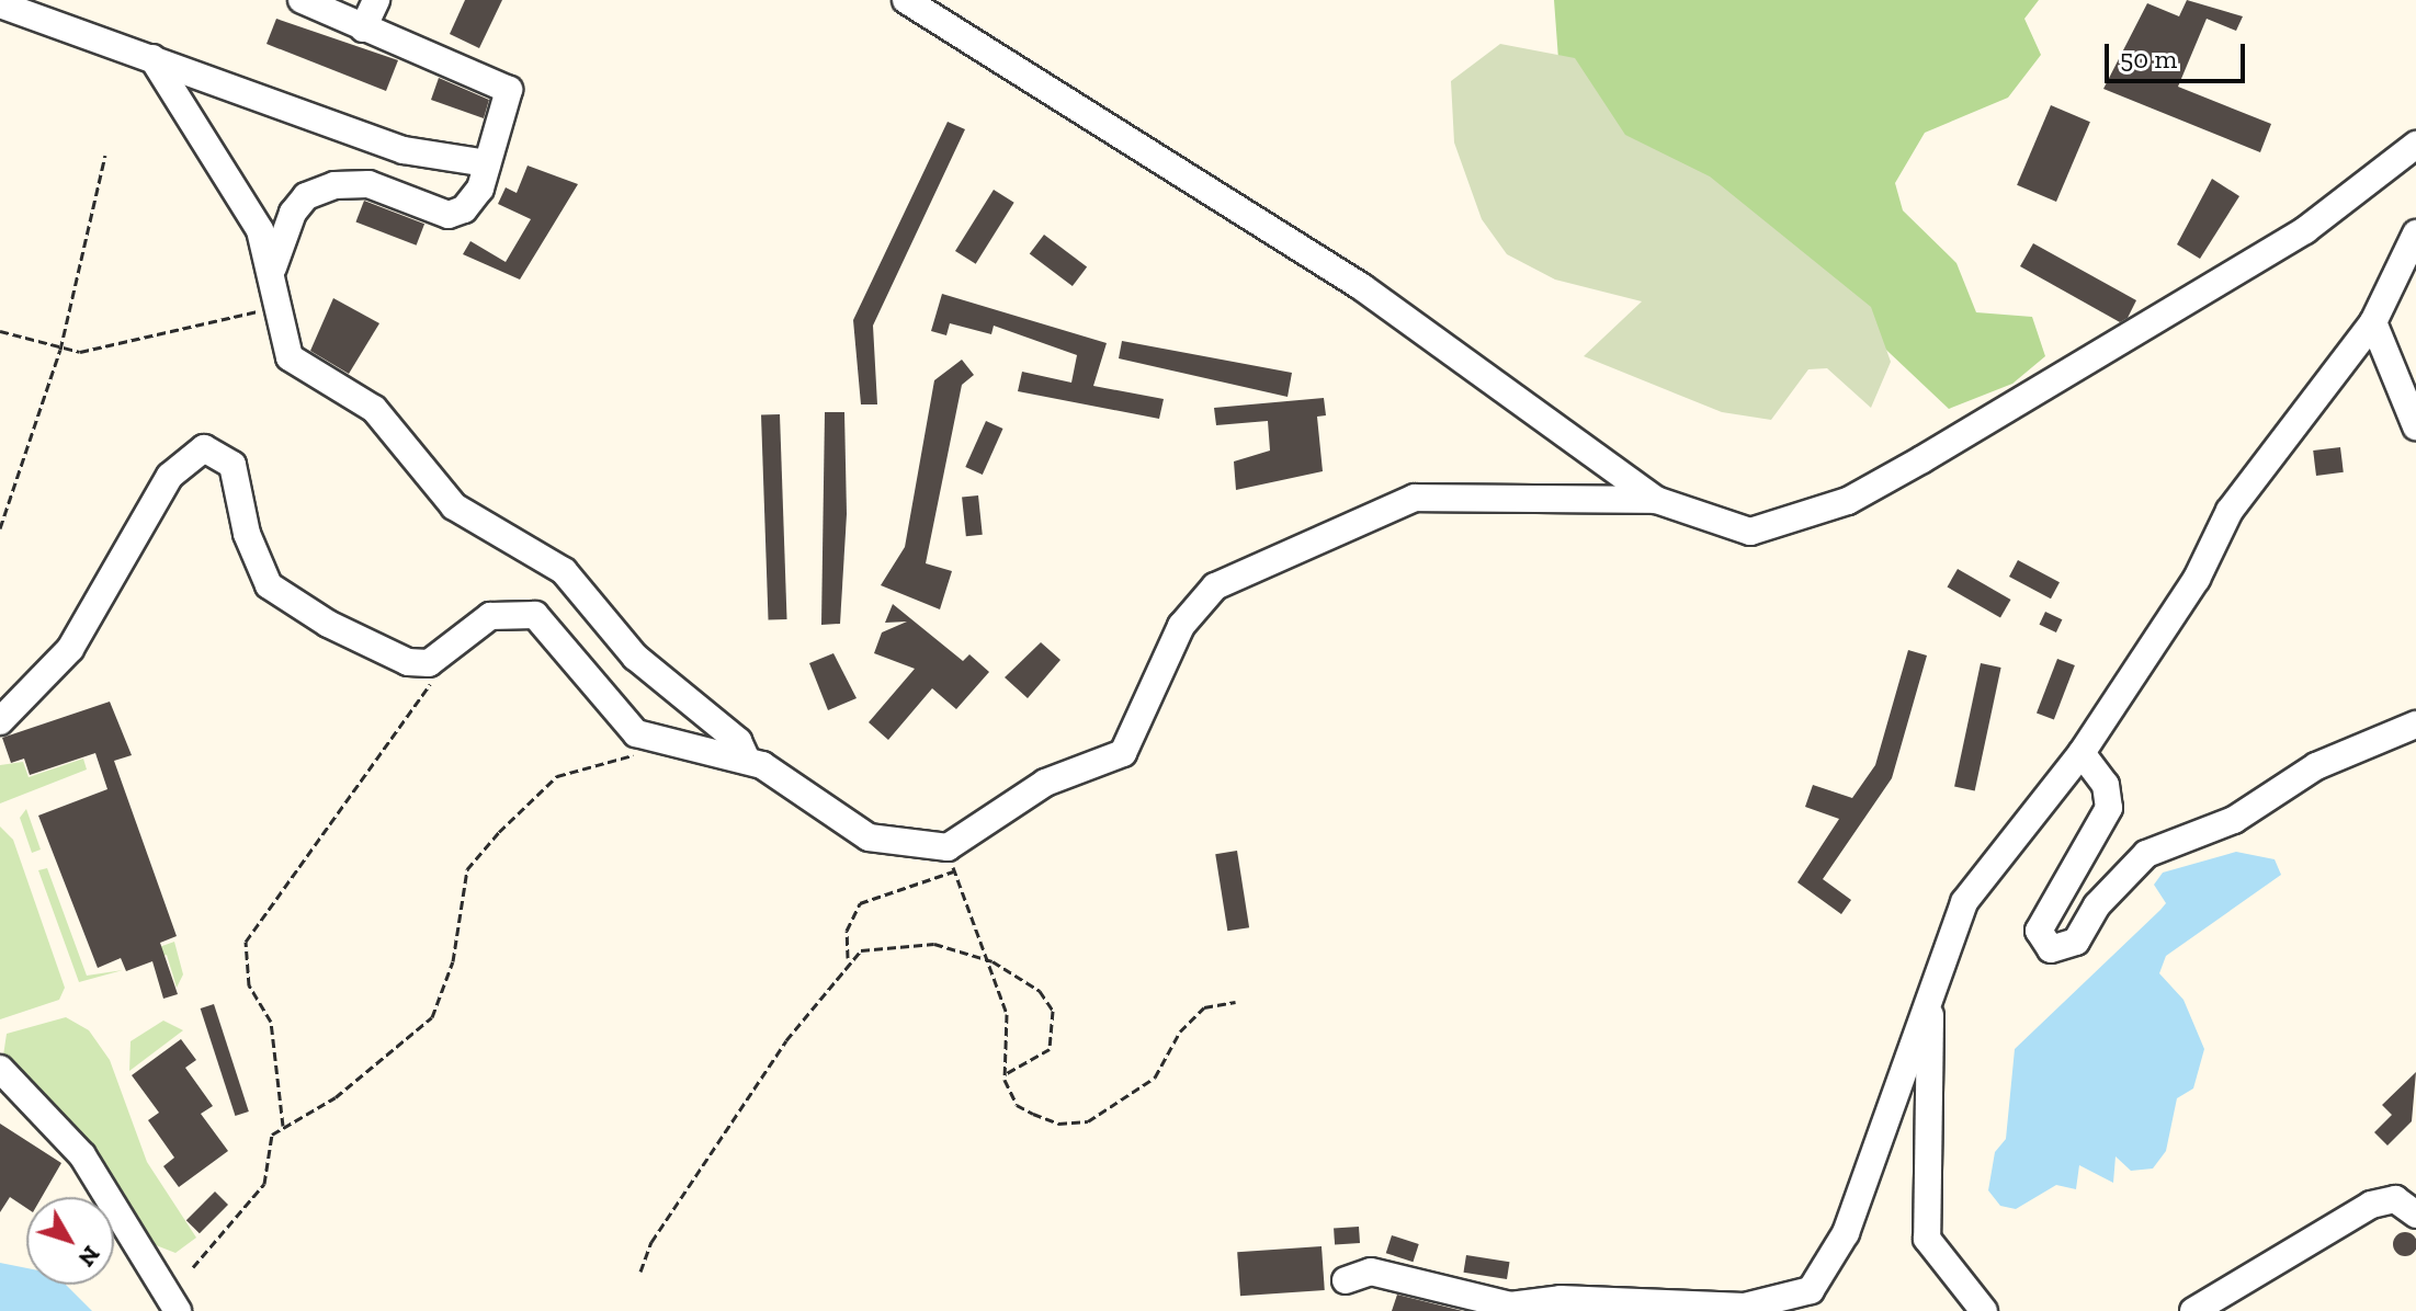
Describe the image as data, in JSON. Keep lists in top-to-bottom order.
{
  "scale_bar": "50 m",
  "north": "bottom right"
}
